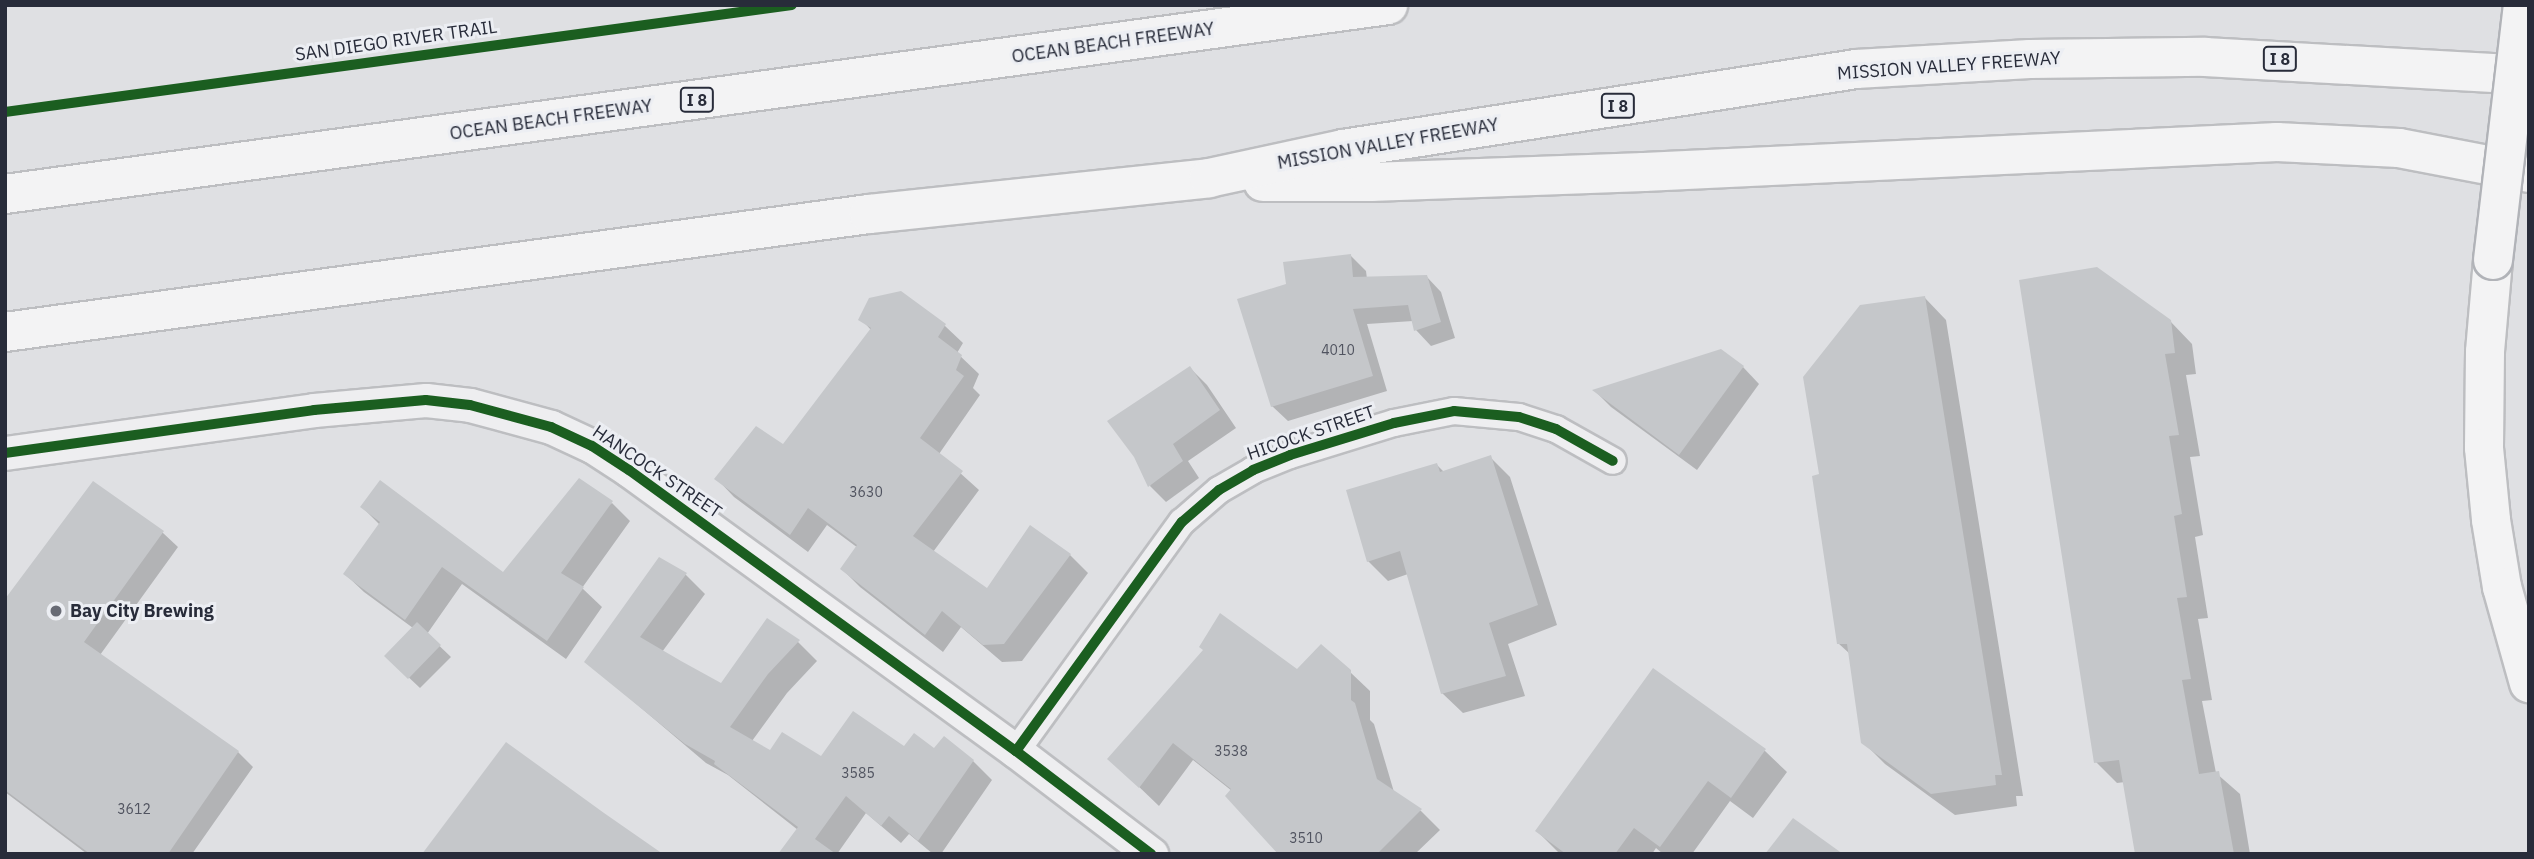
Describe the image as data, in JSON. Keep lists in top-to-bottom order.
{
  "streets": {
    "highway": ["OCEAN BEACH FREEWAY", "I 8", "MISSION VALLEY FREEWAY"],
    "street": ["HICOCK STREET", "HANCOCK STREET"],
    "cycle path": ["SAN DIEGO RIVER TRAIL"]
  },
  "crossings": [
    ["I 8", "MISSION VALLEY FREEWAY"],
    ["HICOCK STREET", "HANCOCK STREET"]
  ],
  "places": ["Bay City Brewing"],
  "house_numbers": [
    "4010",
    "3630",
    "3538",
    "3585",
    "3612",
    "3510"
  ]
}
